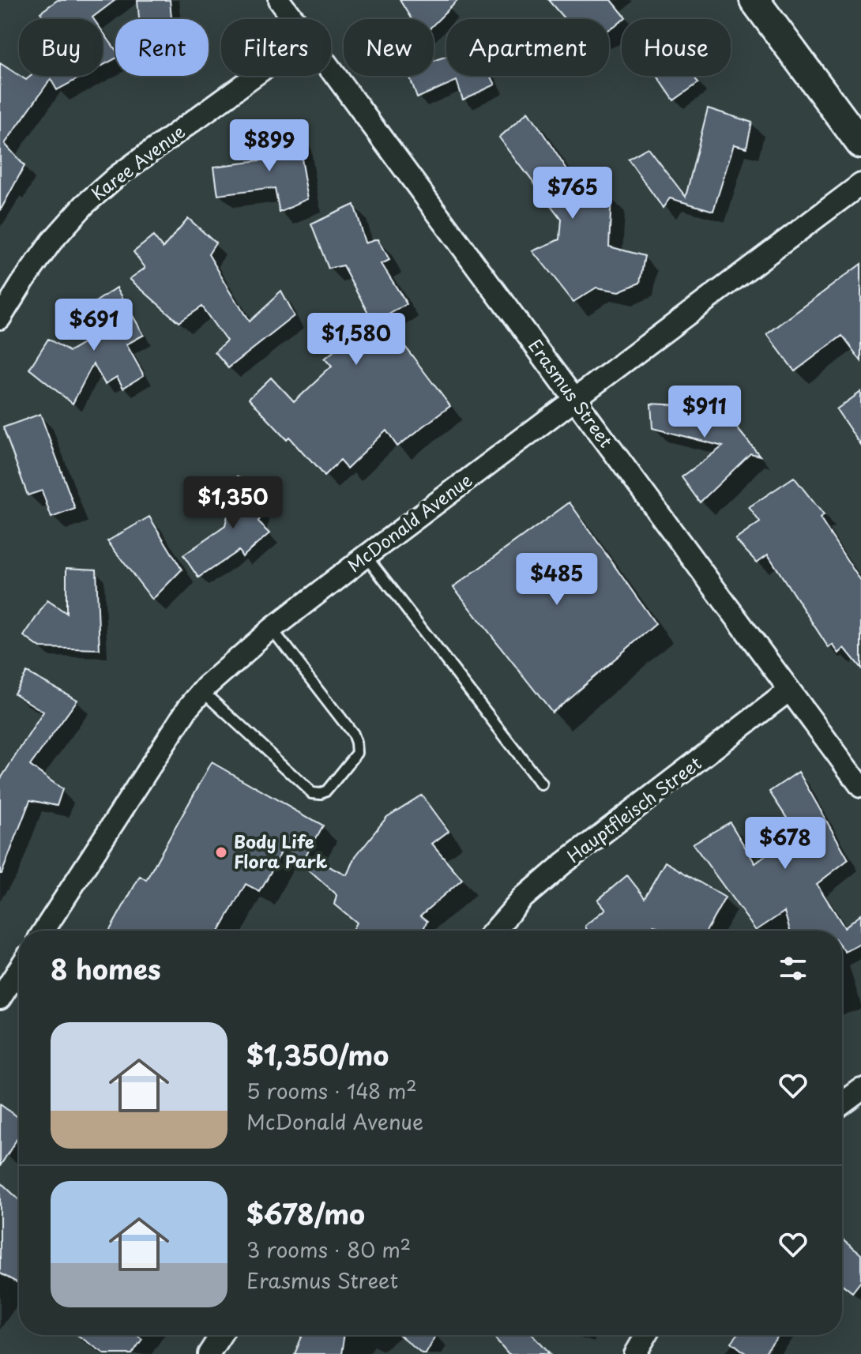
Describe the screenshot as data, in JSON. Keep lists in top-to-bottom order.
{
  "streets": {
    "street": [
      "Karee Avenue",
      "Erasmus Street",
      "McDonald Avenue",
      "Hauptfleisch Street"
    ]
  },
  "crossings": [
    ["Erasmus Street", "McDonald Avenue"],
    ["Erasmus Street", "Hauptfleisch Street"]
  ],
  "places": ["Body Life Flora Park"],
  "page": {
    "chip": [
      "Buy",
      "Rent",
      "Filters",
      "New",
      "Apartment",
      "House"
    ],
    "price": [
      "$899",
      "$765",
      "$691",
      "$1,580",
      "$911",
      "$1,350",
      "$485",
      "$678"
    ],
    "heading": "8 homes",
    "list": [
      {
        "name": "$1,350/mo",
        "note": "5 rooms · 148 m² · McDonald Avenue"
      },
      {
        "name": "$678/mo",
        "note": "3 rooms · 80 m² · Erasmus Street"
      }
    ]
  }
}
